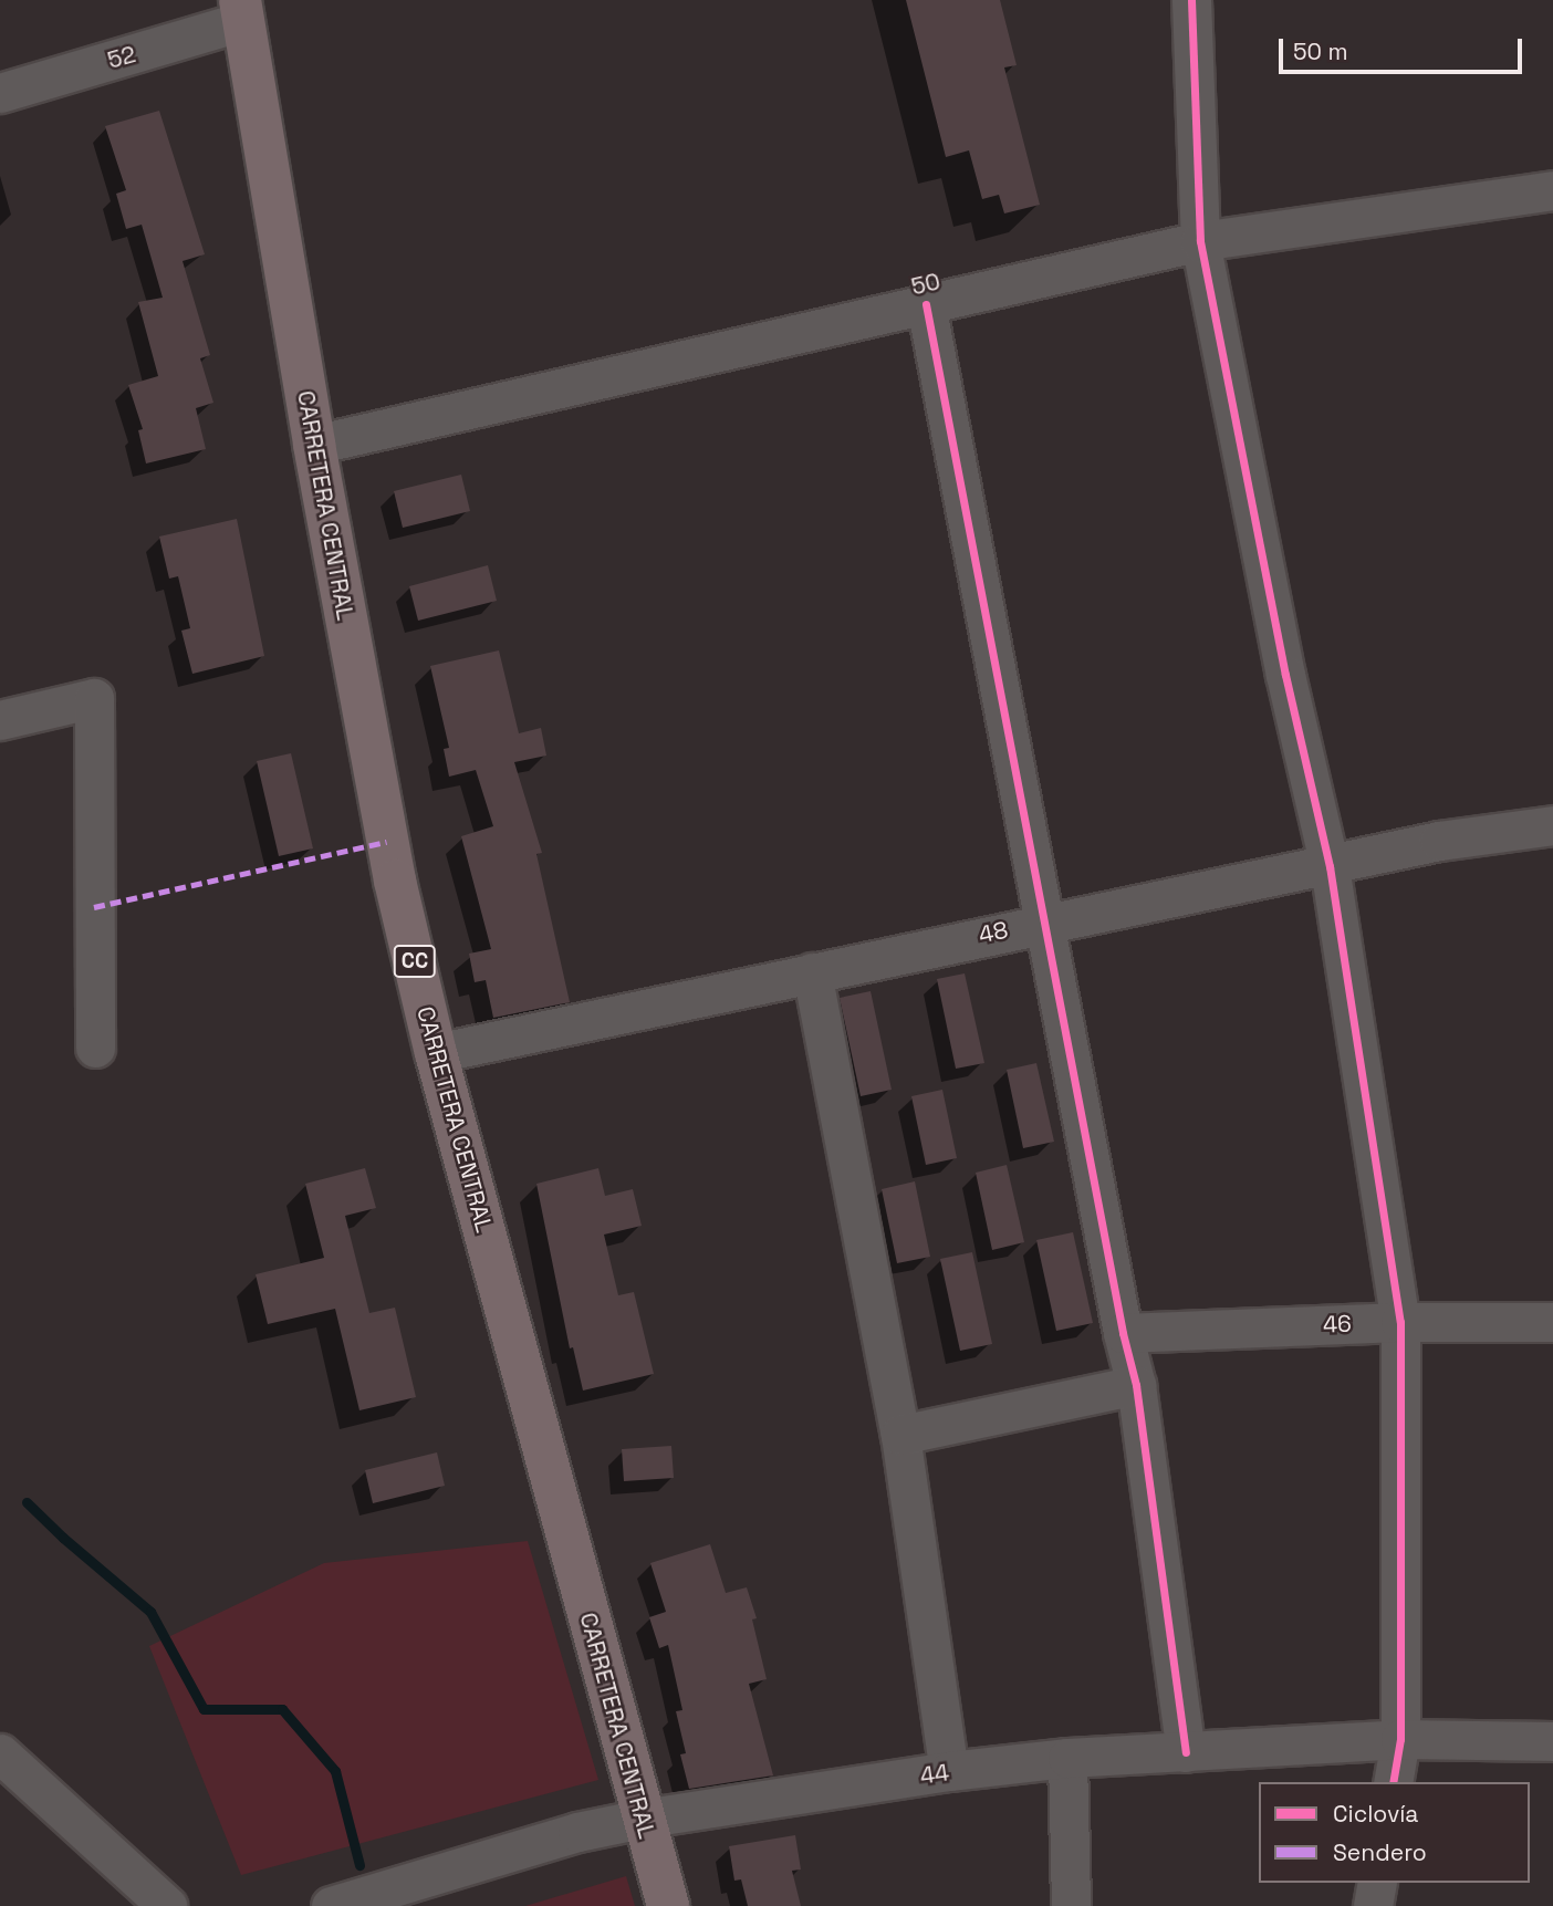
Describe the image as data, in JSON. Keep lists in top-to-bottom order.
{
  "streets": {
    "highway": ["CARRETERA CENTRAL", "CC"],
    "street": [
      "52",
      "50",
      "48",
      "46",
      "44"
    ]
  },
  "crossings": [
    ["52", "CARRETERA CENTRAL"],
    ["50", "CARRETERA CENTRAL"],
    ["CARRETERA CENTRAL", "48"],
    ["CARRETERA CENTRAL", "44"]
  ],
  "legend": ["Ciclovía", "Sendero"],
  "scale_bar": "50 m"
}
